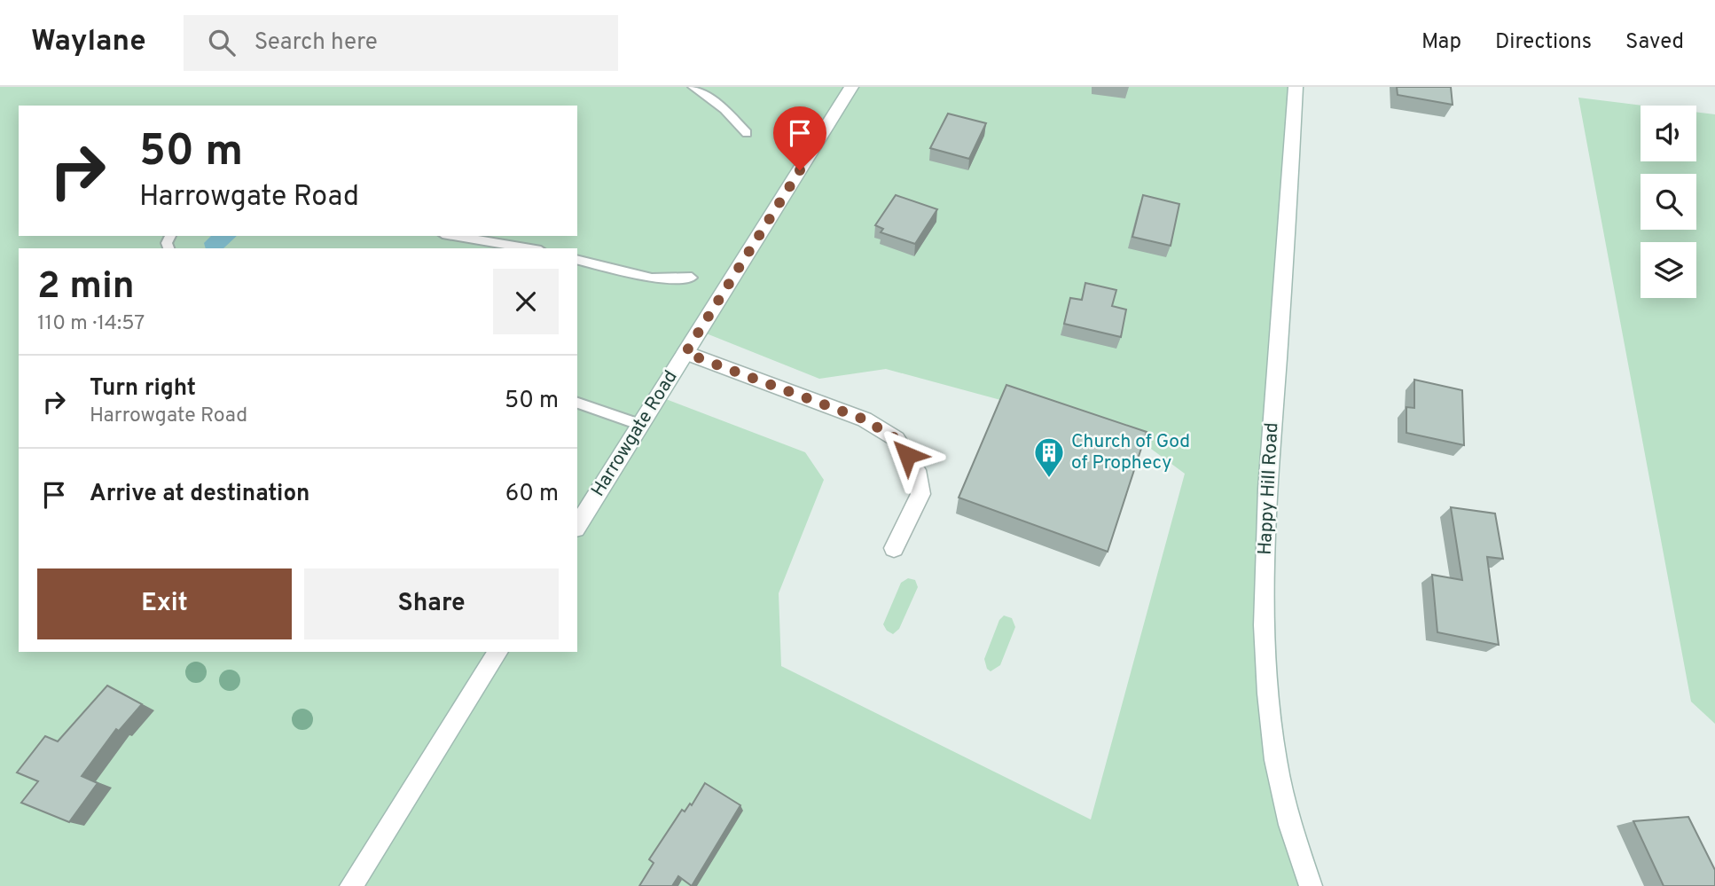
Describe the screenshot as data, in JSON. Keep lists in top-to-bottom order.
{
  "streets": {
    "street": ["Harrowgate Road", "Happy Hill Road"]
  },
  "places": {
    "building": ["Church of God of Prophecy"]
  },
  "page": {
    "header": "Waylane",
    "search": "Search here",
    "nav": ["Map", "Directions", "Saved"],
    "turn": ["50 m", "Harrowgate Road"],
    "heading": ["2 min", "110 m · 14:57"],
    "list": [
      {
        "name": "Turn right",
        "note": "Harrowgate Road",
        "value": "50 m"
      },
      {
        "name": "Arrive at destination",
        "value": "60 m"
      }
    ],
    "buttons": ["Exit", "Share"]
  }
}
